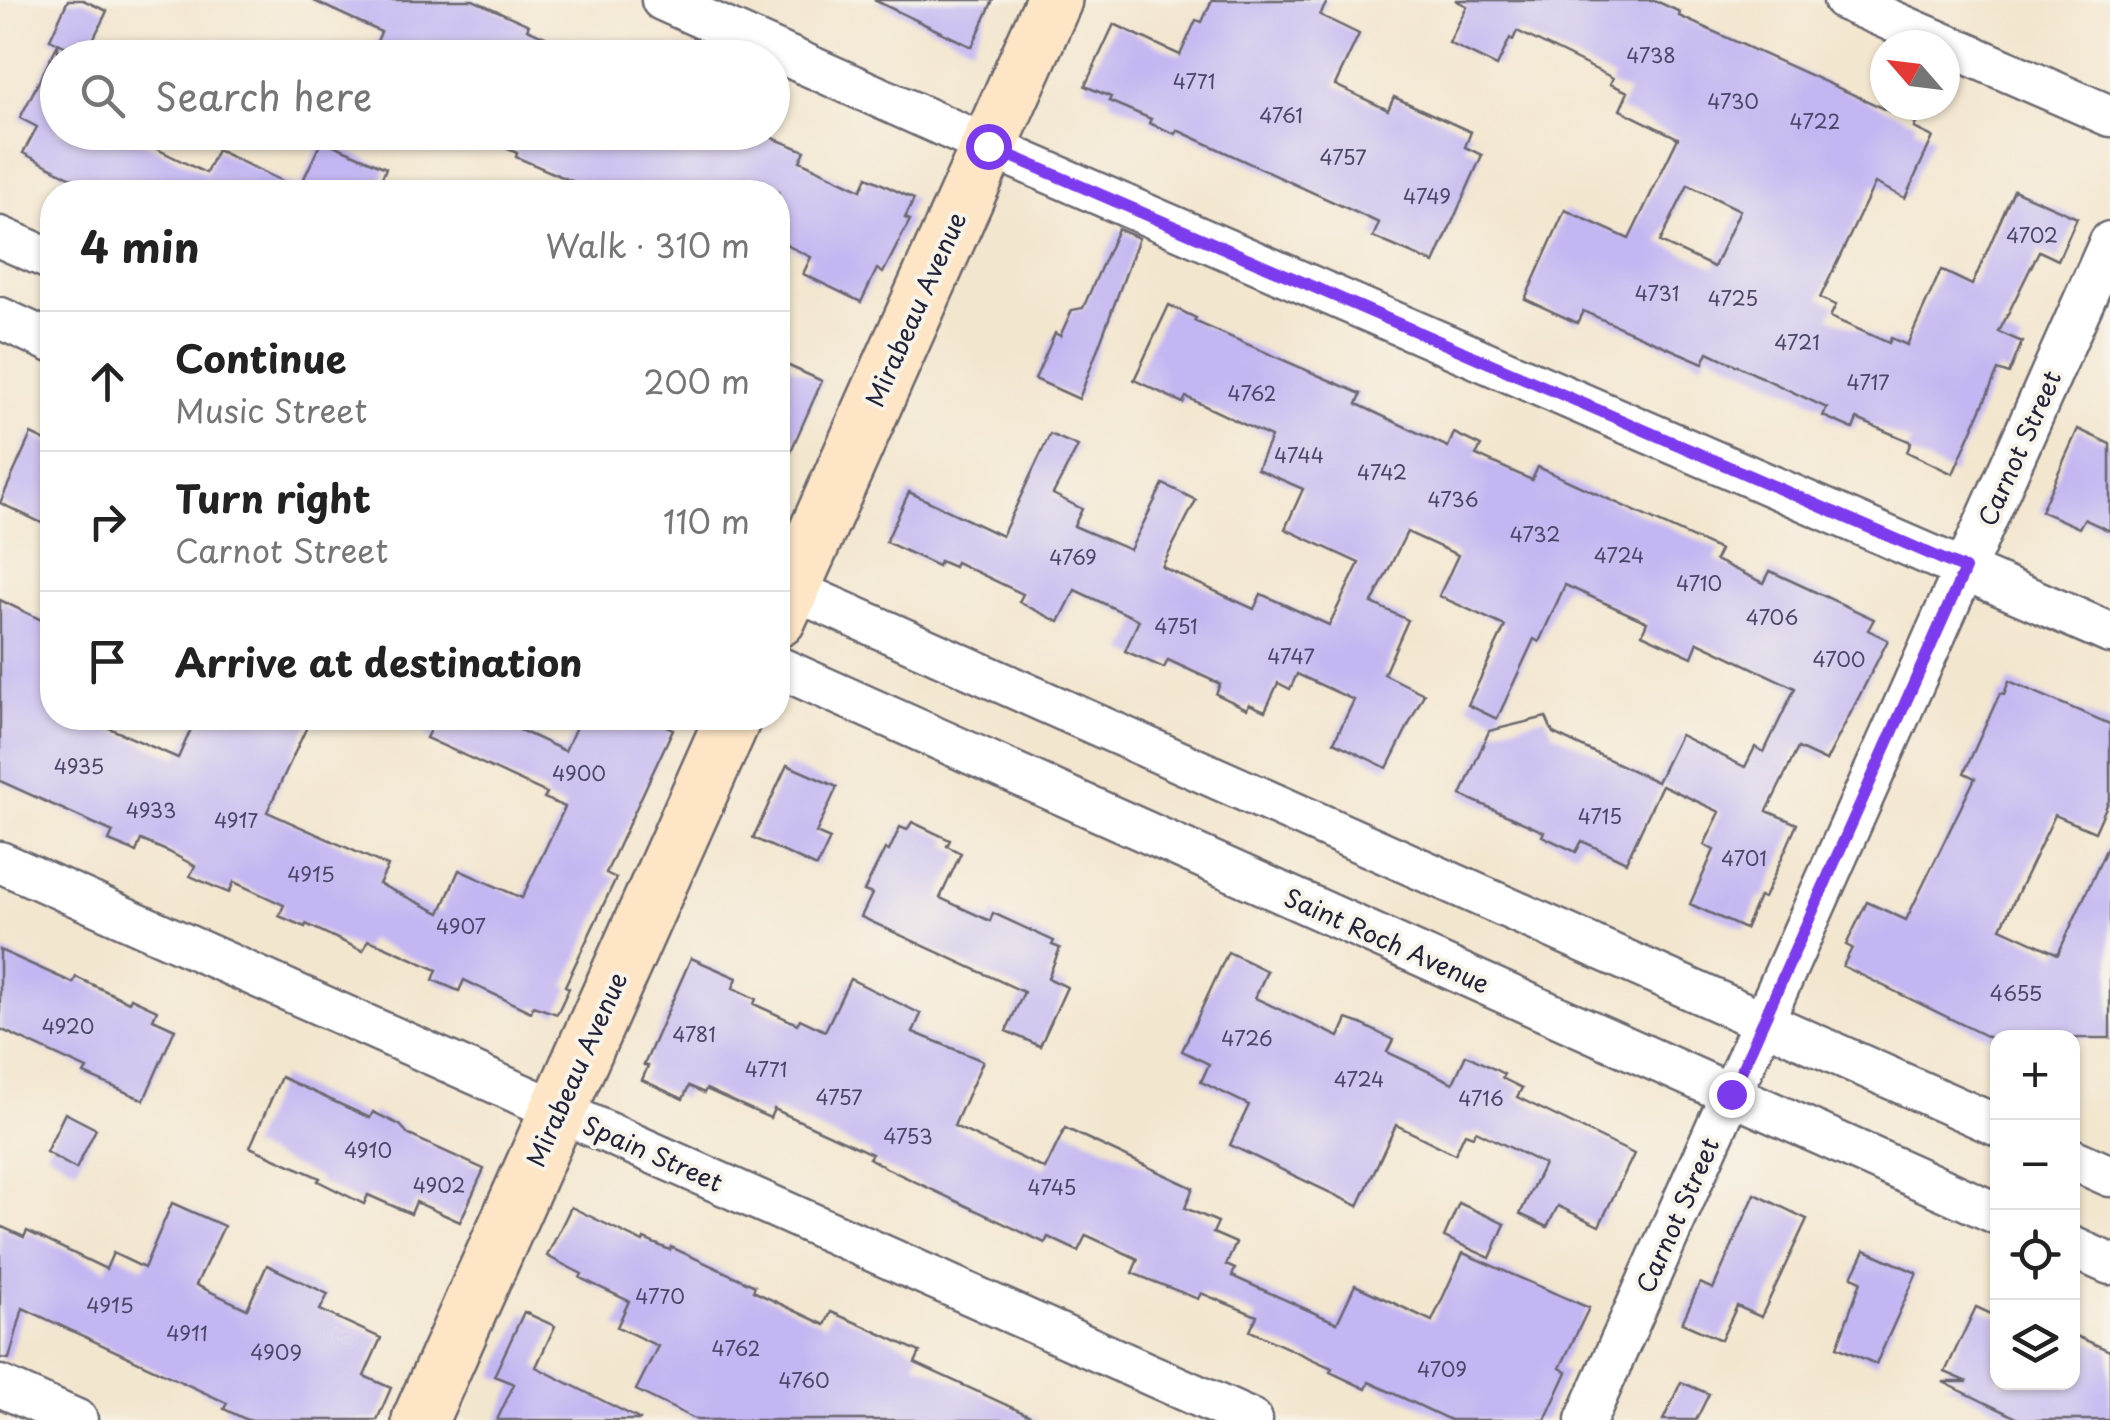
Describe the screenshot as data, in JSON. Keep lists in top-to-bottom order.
{
  "streets": {
    "street": [
      "Mirabeau Avenue",
      "Carnot Street",
      "Saint Roch Avenue",
      "Spain Street"
    ]
  },
  "crossings": [
    ["Mirabeau Avenue", "Spain Street"],
    ["Carnot Street", "Saint Roch Avenue"]
  ],
  "house_numbers": [
    "4738",
    "4771",
    "4730",
    "4761",
    "4722",
    "4757",
    "4749",
    "4702",
    "4731",
    "4725",
    "4721",
    "4717",
    "4762",
    "4744",
    "4742",
    "4736",
    "4732",
    "4724",
    "4769",
    "4710",
    "4706",
    "4751",
    "4747",
    "4700",
    "4935",
    "4900",
    "4933",
    "4715",
    "4917",
    "4701",
    "4915",
    "4907",
    "4655",
    "4920",
    "4781",
    "4726",
    "4771",
    "4724",
    "4757",
    "4716",
    "4753",
    "4910",
    "4902",
    "4745",
    "4770",
    "4915",
    "4911",
    "4762",
    "4909",
    "4709",
    "4760"
  ],
  "north": "top left",
  "page": {
    "search": "Search here",
    "heading": ["4 min", "Walk · 310 m"],
    "list": [
      ["Continue", "Music Street", "200 m"],
      ["Turn right", "Carnot Street", "110 m"],
      "Arrive at destination"
    ],
    "map_buttons": ["+", "−"]
  }
}
